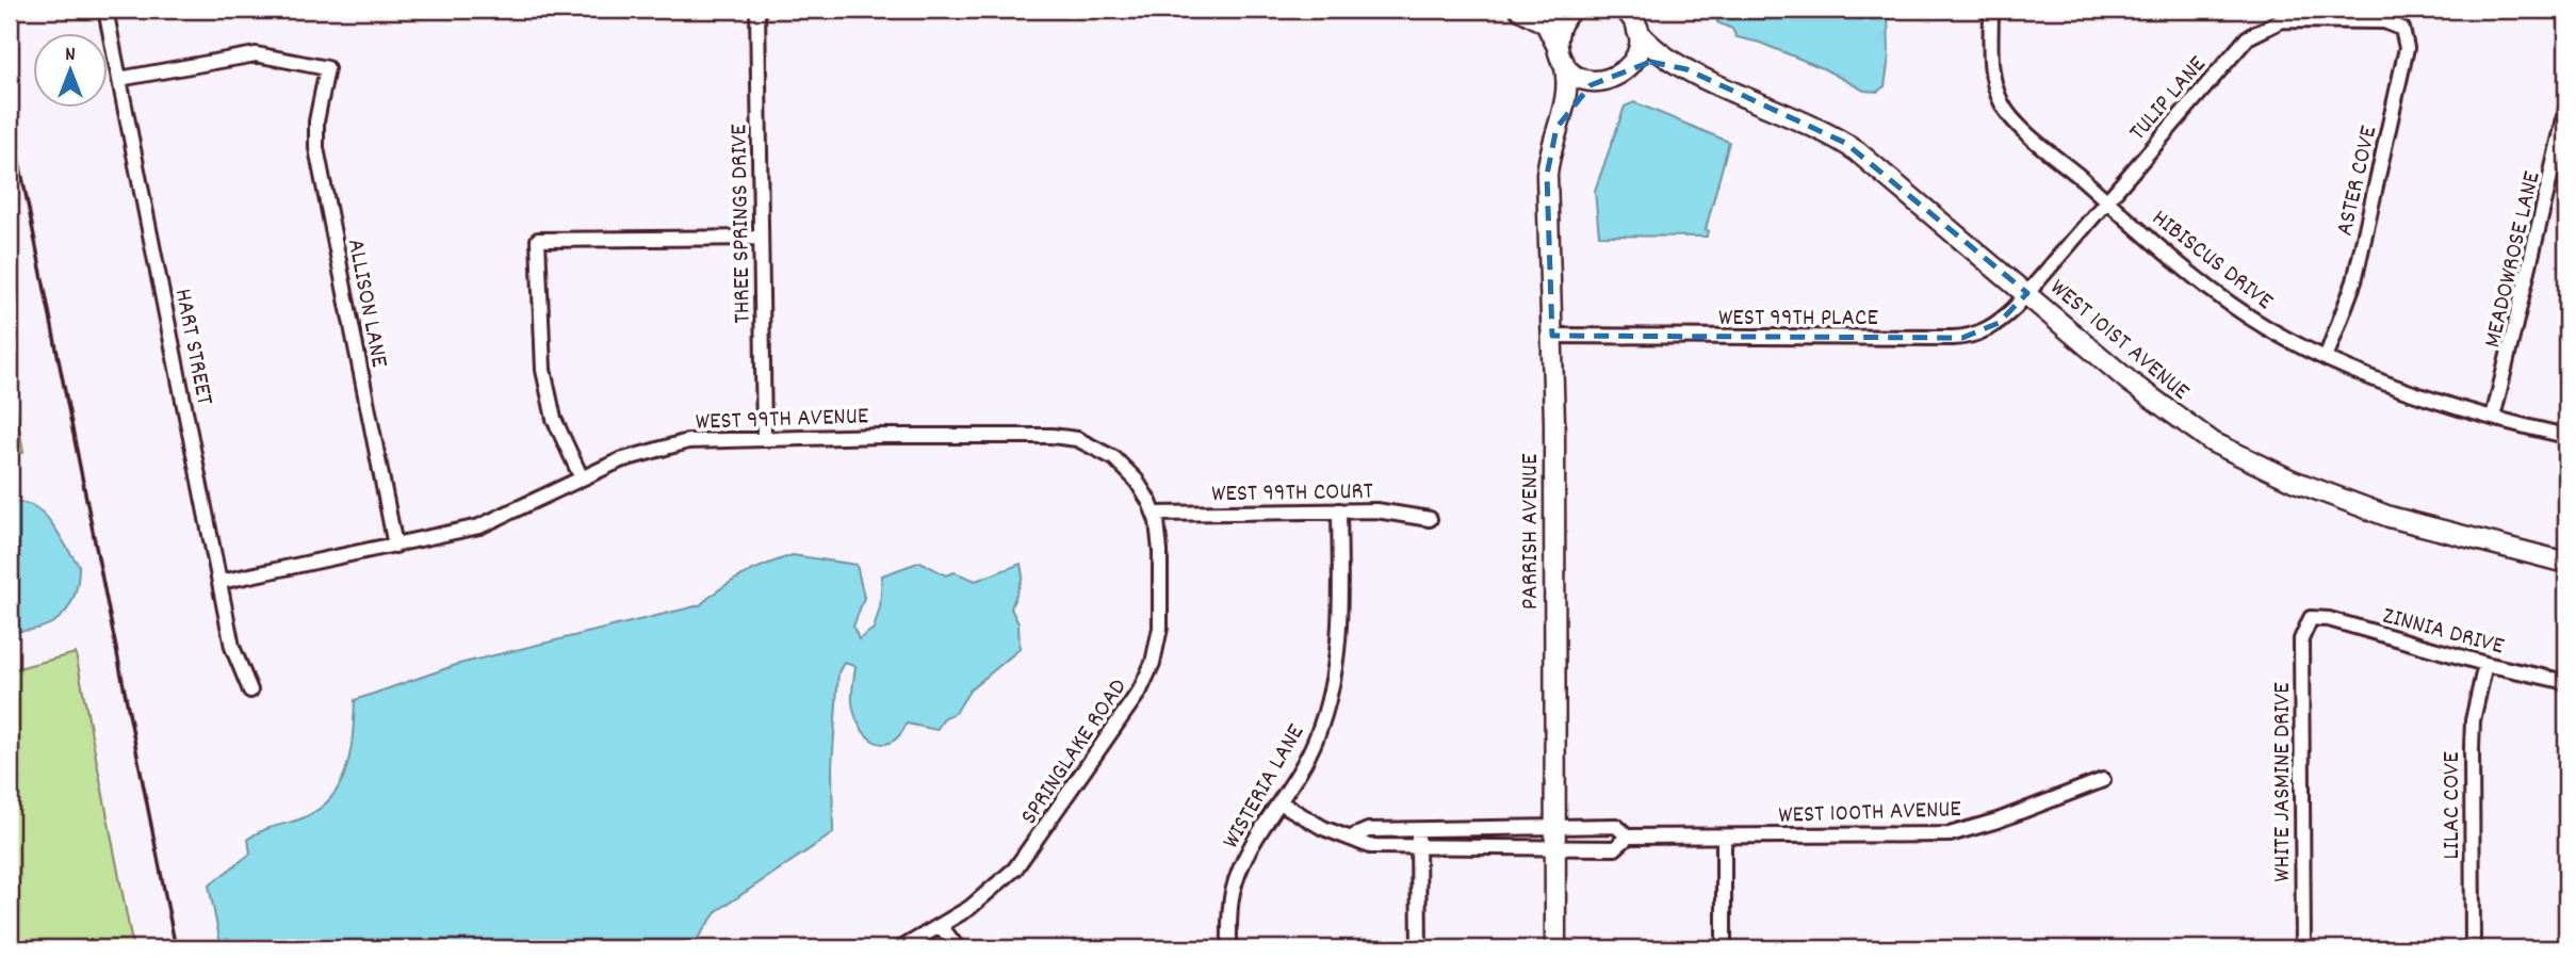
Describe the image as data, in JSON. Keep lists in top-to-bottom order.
{
  "streets": {
    "street": [
      "TULIP LANE",
      "ASTER COVE",
      "THREE SPRINGS DRIVE",
      "HIBISCUS DRIVE",
      "MEADOWROSE LANE",
      "ALLISON LANE",
      "WEST 99TH PLACE",
      "WEST 101ST AVENUE",
      "HART STREET",
      "WEST 99TH AVENUE",
      "WEST 99TH COURT",
      "PARRISH AVENUE",
      "ZINNIA DRIVE",
      "SPRINGLAKE ROAD",
      "WHITE JASMINE DRIVE",
      "WISTERIA LANE",
      "LILAC COVE",
      "WEST 100TH AVENUE"
    ]
  },
  "crossings": [
    ["TULIP LANE", "ASTER COVE"],
    ["TULIP LANE", "HIBISCUS DRIVE"],
    ["TULIP LANE", "WEST 99TH PLACE"],
    ["TULIP LANE", "WEST 101ST AVENUE"],
    ["ASTER COVE", "HIBISCUS DRIVE"],
    ["THREE SPRINGS DRIVE", "WEST 99TH AVENUE"],
    ["HIBISCUS DRIVE", "MEADOWROSE LANE"],
    ["ALLISON LANE", "HART STREET"],
    ["ALLISON LANE", "WEST 99TH AVENUE"],
    ["WEST 99TH PLACE", "WEST 101ST AVENUE"],
    ["WEST 99TH PLACE", "PARRISH AVENUE"],
    ["WEST 101ST AVENUE", "PARRISH AVENUE"],
    ["HART STREET", "WEST 99TH AVENUE"],
    ["WEST 99TH AVENUE", "WEST 99TH COURT"],
    ["WEST 99TH AVENUE", "SPRINGLAKE ROAD"],
    ["WEST 99TH COURT", "SPRINGLAKE ROAD"],
    ["WEST 99TH COURT", "WISTERIA LANE"],
    ["PARRISH AVENUE", "WEST 100TH AVENUE"],
    ["ZINNIA DRIVE", "WHITE JASMINE DRIVE"],
    ["ZINNIA DRIVE", "LILAC COVE"],
    ["WISTERIA LANE", "WEST 100TH AVENUE"]
  ],
  "north": "top"
}
